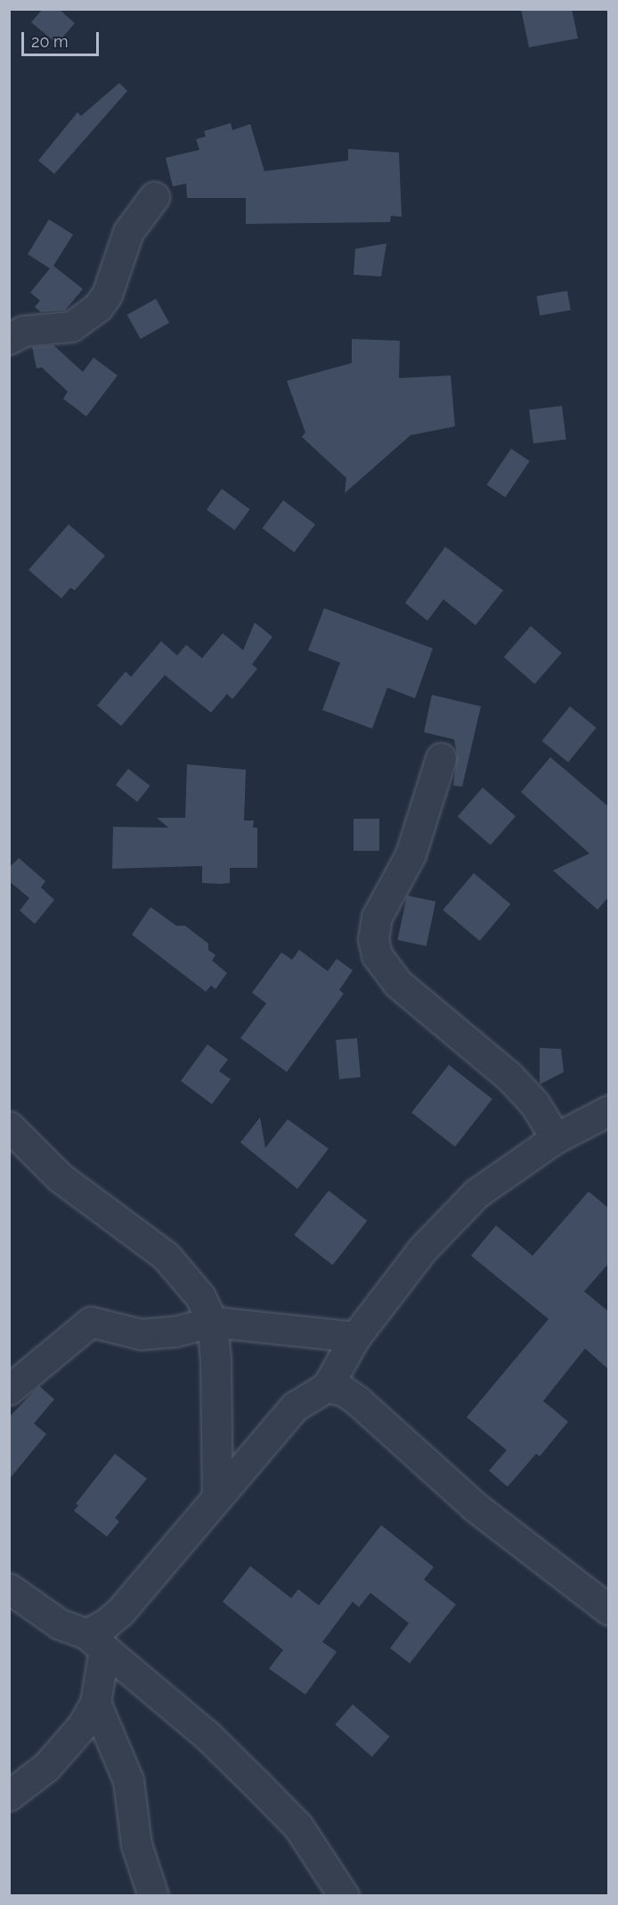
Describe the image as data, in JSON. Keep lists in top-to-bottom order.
{
  "scale_bar": "20 m"
}
